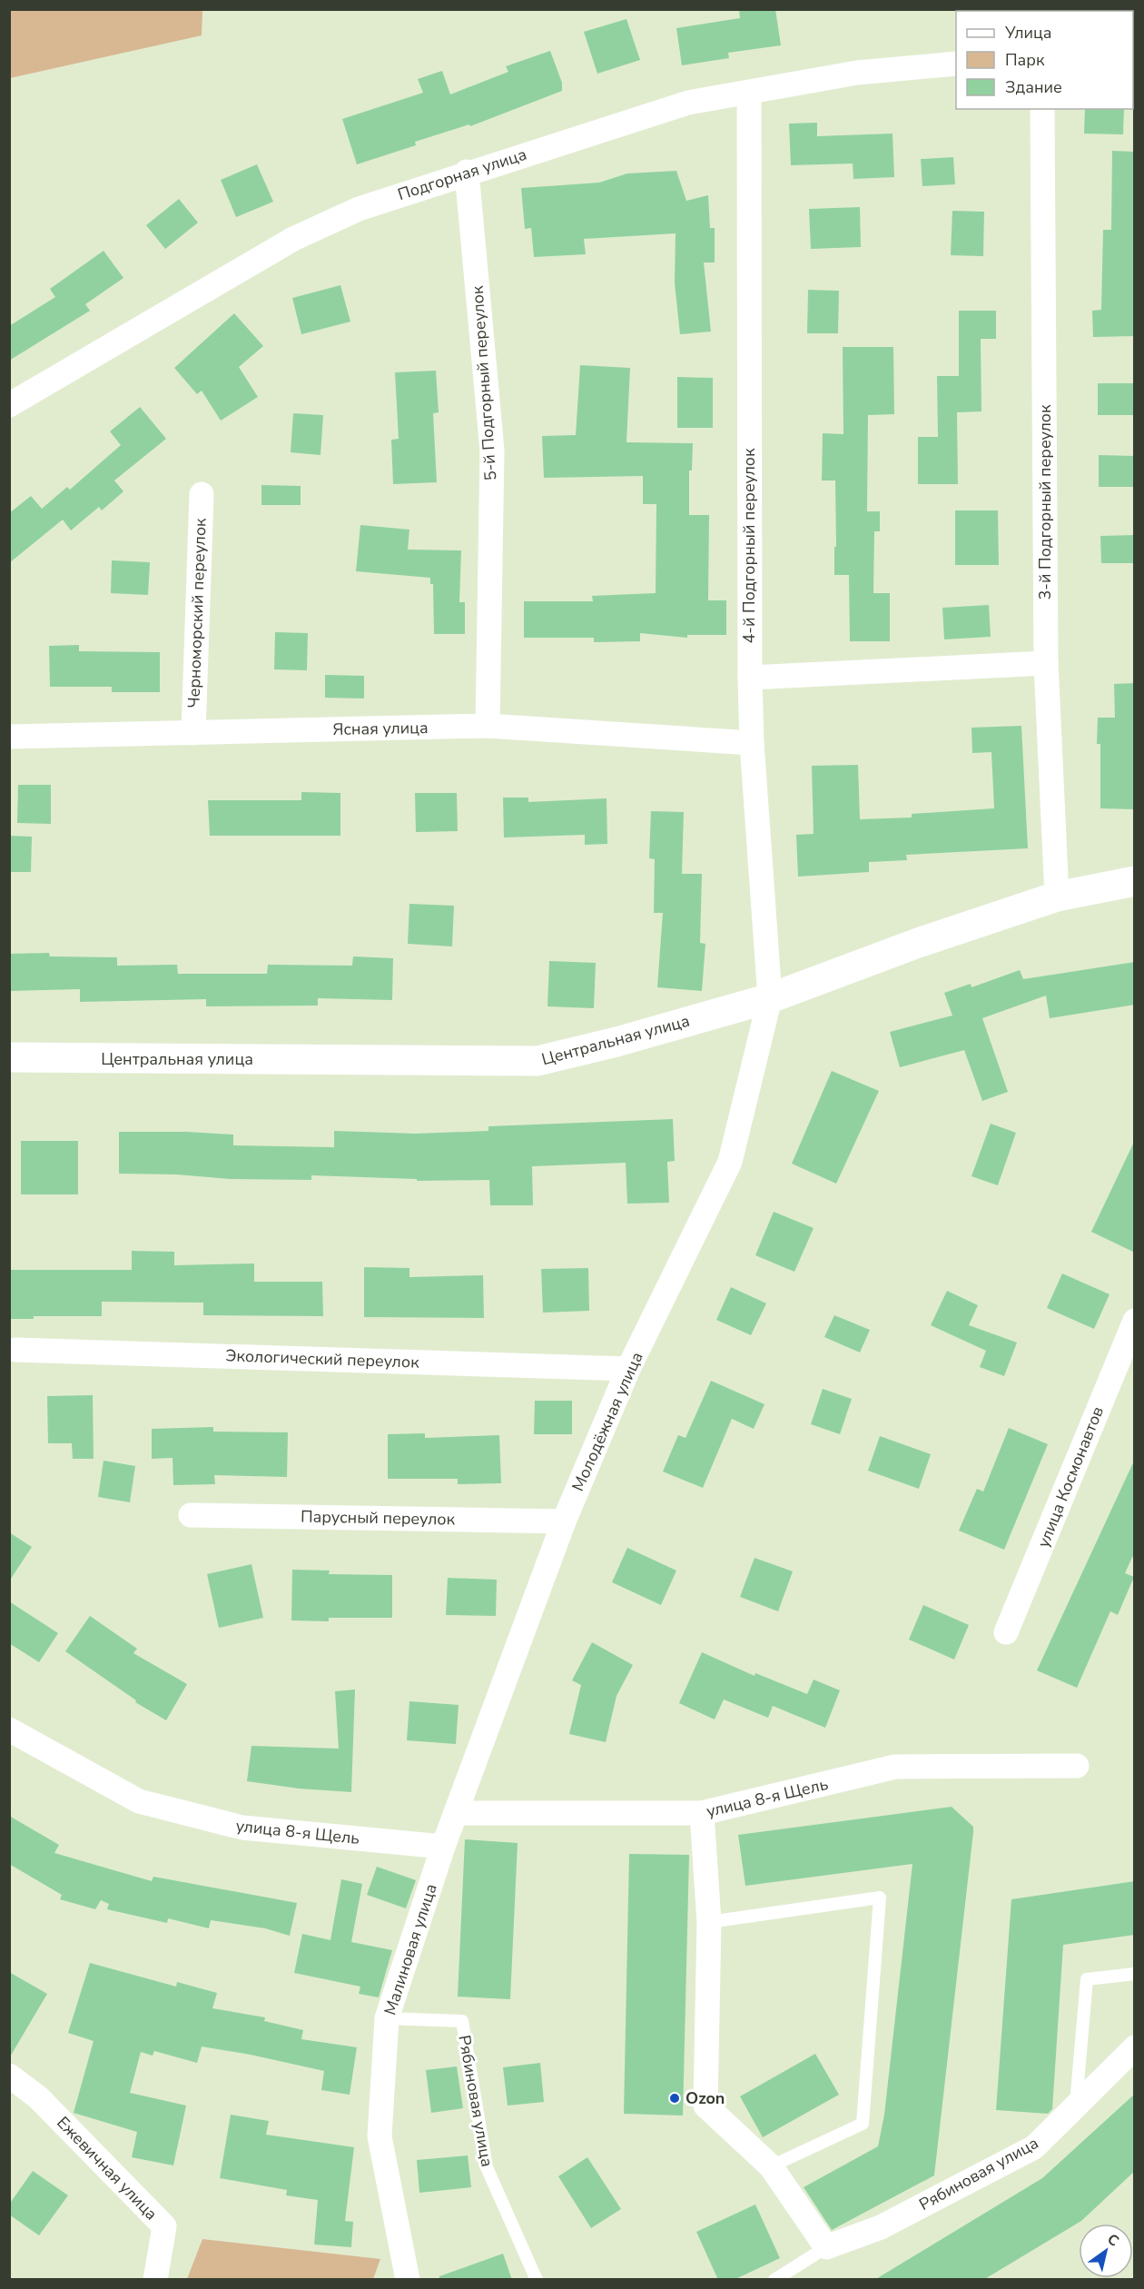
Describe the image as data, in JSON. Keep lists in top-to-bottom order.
{
  "streets": {
    "street": [
      "Подгорная улица",
      "5-й Подгорный переулок",
      "3-й Подгорный переулок",
      "4-й Подгорный переулок",
      "Черноморский переулок",
      "Ясная улица",
      "Центральная улица",
      "Экологический переулок",
      "Молодёжная улица",
      "улица Космонавтов",
      "Парусный переулок",
      "улица 8-я Щель",
      "Малиновая улица",
      "Рябиновая улица",
      "Ежевичная улица"
    ]
  },
  "crossings": [
    ["Подгорная улица", "5-й Подгорный переулок"],
    ["Подгорная улица", "4-й Подгорный переулок"],
    ["5-й Подгорный переулок", "Ясная улица"],
    ["3-й Подгорный переулок", "Центральная улица"],
    ["4-й Подгорный переулок", "Ясная улица"],
    ["4-й Подгорный переулок", "Центральная улица"],
    ["4-й Подгорный переулок", "Молодёжная улица"],
    ["Черноморский переулок", "Ясная улица"],
    ["Центральная улица", "Молодёжная улица"],
    ["Экологический переулок", "Молодёжная улица"],
    ["Молодёжная улица", "Парусный переулок"],
    ["Молодёжная улица", "улица 8-я Щель"],
    ["Молодёжная улица", "Малиновая улица"],
    ["улица 8-я Щель", "Малиновая улица"],
    ["Малиновая улица", "Рябиновая улица"]
  ],
  "places": ["Ozon"],
  "legend": ["Улица", "Парк", "Здание"],
  "north": "top right"
}
